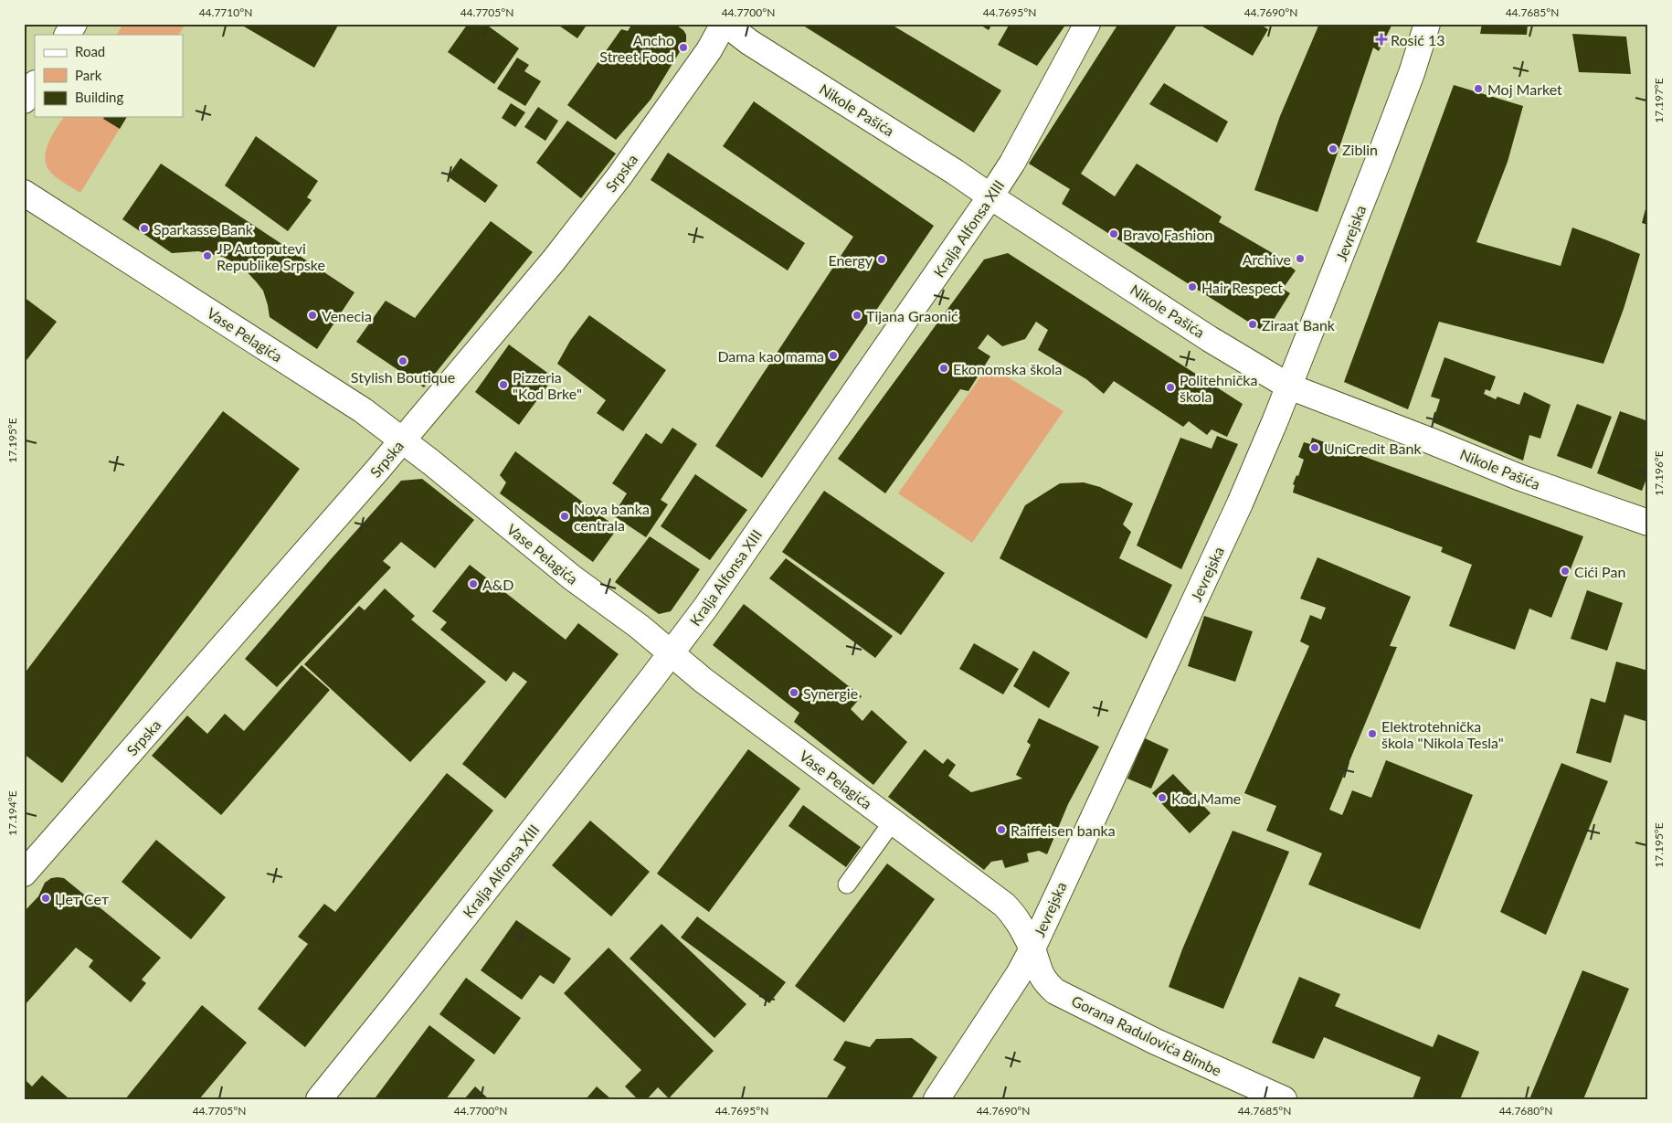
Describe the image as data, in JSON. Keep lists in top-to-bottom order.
{
  "streets": {
    "street": [
      "Nikole Pašića",
      "Srpska",
      "Kralja Alfonsa XIII",
      "Jevrejska",
      "Vase Pelagića",
      "Gorana Radulovića Bimbe"
    ]
  },
  "crossings": [
    ["Nikole Pašića", "Srpska"],
    ["Nikole Pašića", "Kralja Alfonsa XIII"],
    ["Nikole Pašića", "Jevrejska"],
    ["Srpska", "Vase Pelagića"],
    ["Kralja Alfonsa XIII", "Vase Pelagića"],
    ["Jevrejska", "Vase Pelagića"],
    ["Jevrejska", "Gorana Radulovića Bimbe"],
    ["Vase Pelagića", "Gorana Radulovića Bimbe"]
  ],
  "places": {
    "health": ["Rosić 13"],
    "other": [
      "Ancho Street Food",
      "Moj Market",
      "Ziblin",
      "Sparkasse Bank",
      "Bravo Fashion",
      "JP Autoputevi Republike Srpske",
      "Archive",
      "Energy",
      "Hair Respect",
      "Venecia",
      "Tijana Graonić",
      "Ziraat Bank",
      "Dama kao mama",
      "Stylish Boutique",
      "Ekonomska škola",
      "Pizzeria \"Kod Brke\"",
      "Politehnička škola",
      "UniCredit Bank",
      "Nova banka centrala",
      "Cići Pan",
      "A&D",
      "Synergie",
      "Elektrotehnička škola \"Nikola Tesla\"",
      "Kod Mame",
      "Raiffeisen banka",
      "Џет Сет"
    ]
  },
  "legend": ["Road", "Park", "Building"],
  "coordinates": [
    "44.7710°N",
    "44.7705°N",
    "44.7700°N",
    "44.7695°N",
    "44.7690°N",
    "44.7685°N",
    "17.197°E",
    "17.195°E",
    "17.196°E",
    "17.194°E",
    "44.7680°N"
  ]
}
